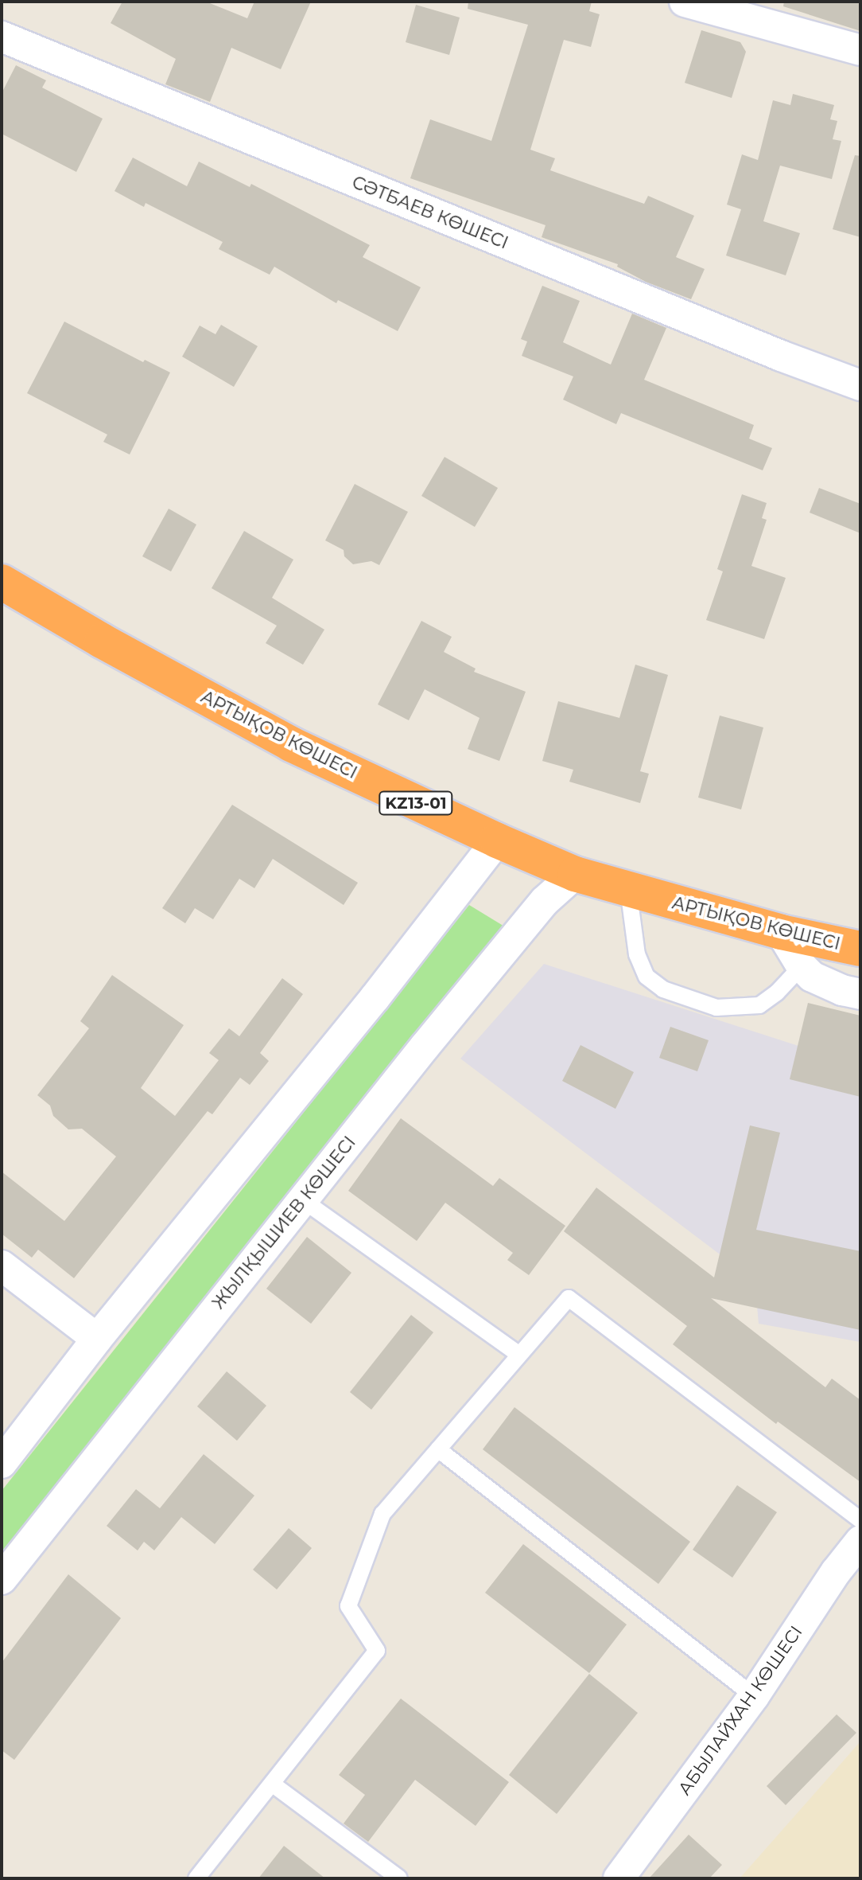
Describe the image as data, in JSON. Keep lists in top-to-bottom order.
{
  "streets": {
    "highway": ["АРТЫҚОВ КӨШЕСІ", "KZ13-01"],
    "street": ["СӘТБАЕВ КӨШЕСІ", "ЖЫЛҚЫШИЕВ КӨШЕСІ", "АБЫЛАЙХАН КӨШЕСІ"]
  },
  "crossings": [
    ["АРТЫҚОВ КӨШЕСІ", "ЖЫЛҚЫШИЕВ КӨШЕСІ"]
  ]
}
